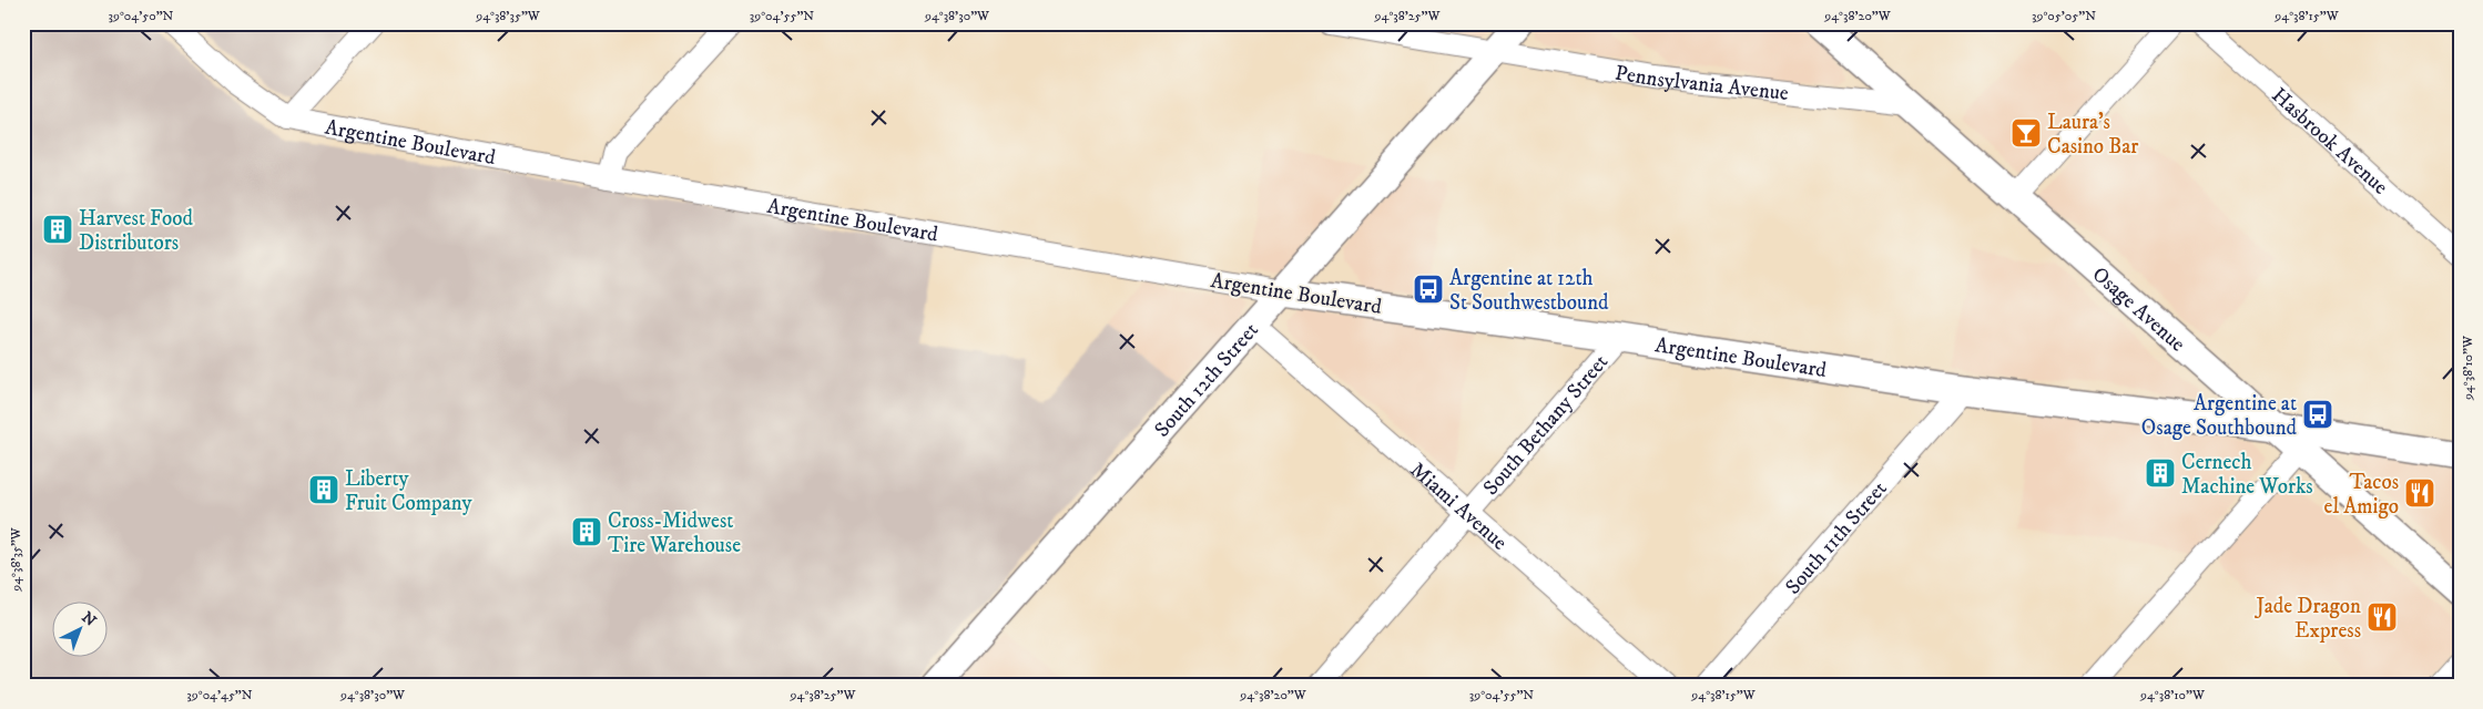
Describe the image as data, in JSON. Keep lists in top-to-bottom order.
{
  "streets": {
    "street": [
      "Pennsylvania Avenue",
      "Hasbrook Avenue",
      "Argentine Boulevard",
      "Osage Avenue",
      "South 12th Street",
      "South Bethany Street",
      "Miami Avenue",
      "South 11th Street"
    ]
  },
  "crossings": [
    ["Pennsylvania Avenue", "Osage Avenue"],
    ["Pennsylvania Avenue", "South 12th Street"],
    ["Argentine Boulevard", "Osage Avenue"],
    ["Argentine Boulevard", "South 12th Street"],
    ["Argentine Boulevard", "South Bethany Street"],
    ["Argentine Boulevard", "South 11th Street"],
    ["South 12th Street", "Miami Avenue"],
    ["South Bethany Street", "Miami Avenue"]
  ],
  "places": {
    "bar": ["Laura's Casino Bar"],
    "building": [
      "Harvest Food Distributors",
      "Cernech Machine Works",
      "Liberty Fruit Company",
      "Cross-Midwest Tire Warehouse"
    ],
    "bus stop": ["Argentine at 12th St Southwestbound", "Argentine at Osage Southbound"],
    "restaurant": ["Tacos el Amigo", "Jade Dragon Express"]
  },
  "north": "top right",
  "coordinates": [
    "39°04'50\"N",
    "94°38'35\"W",
    "39°04'55\"N",
    "94°38'30\"W",
    "94°38'25\"W",
    "94°38'20\"W",
    "39°05'05\"N",
    "94°38'15\"W",
    "94°38'10\"W",
    "39°04'45\"N"
  ]
}
